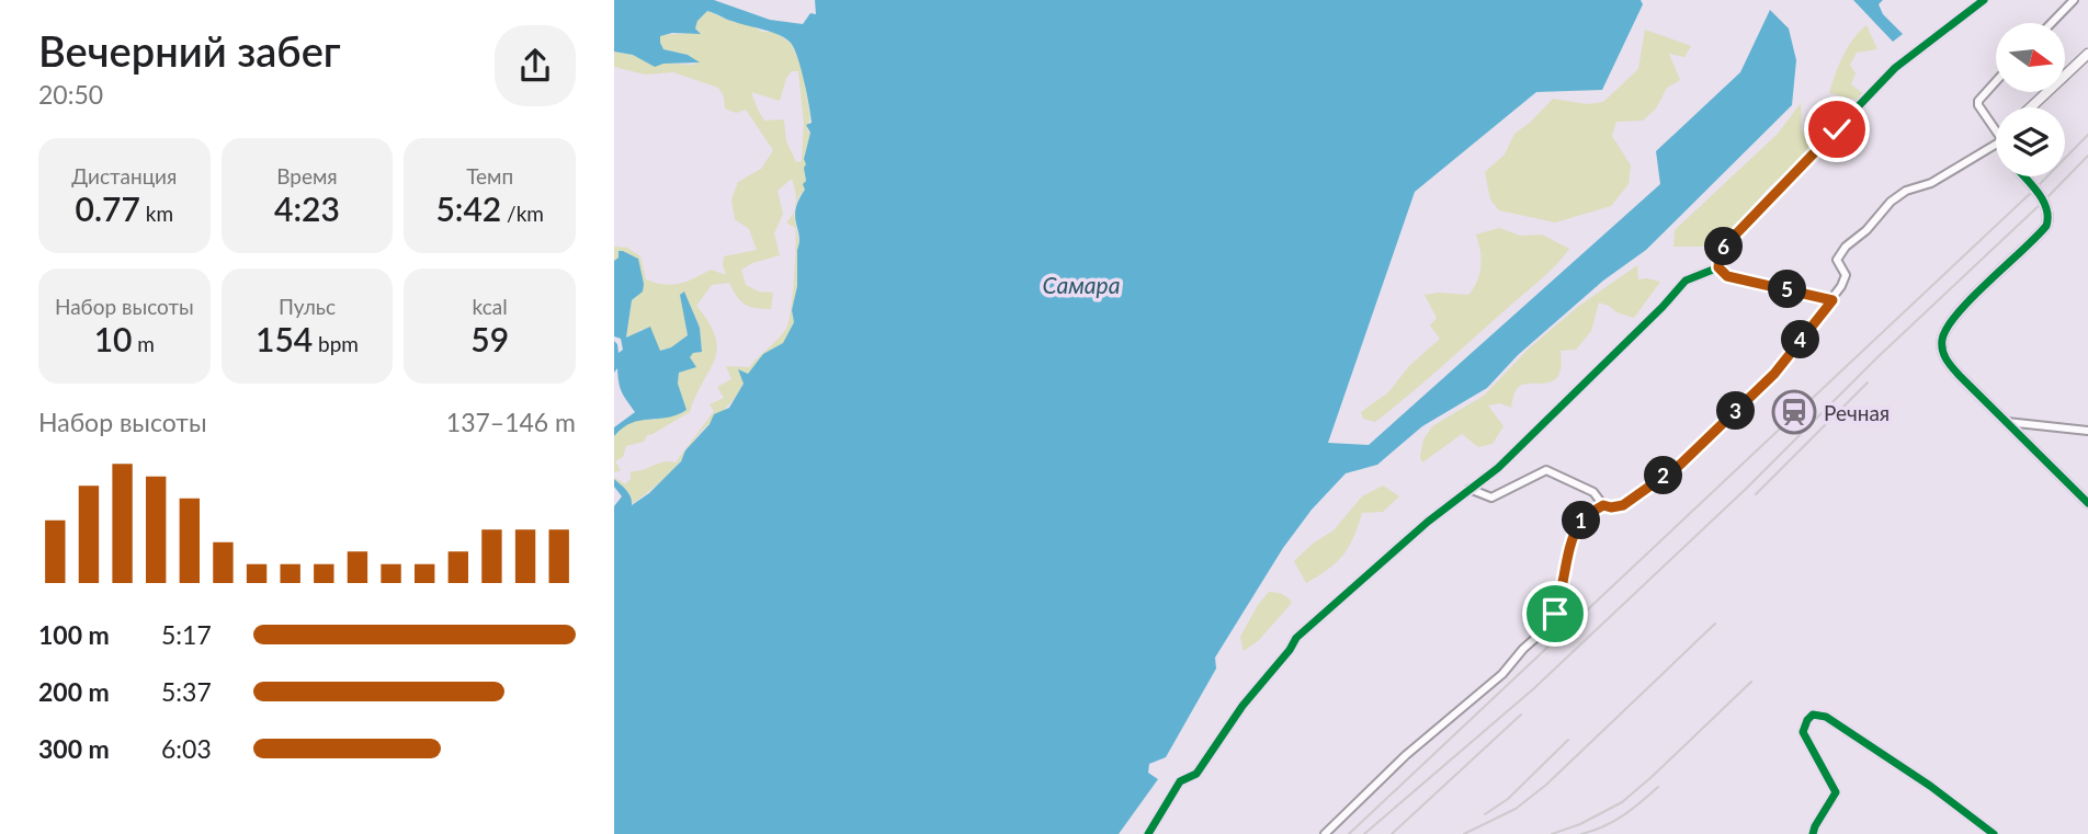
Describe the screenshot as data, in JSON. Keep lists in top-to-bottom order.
{
  "water": ["Самара"],
  "places": {
    "station": ["Речная"]
  },
  "north": "right",
  "page": {
    "heading": ["Вечерний забег", "20:50"],
    "stats": [
      ["Дистанция", "0.77 km"],
      ["Время", "4:23"],
      ["Темп", "5:42 /km"],
      ["Набор высоты", "10 m"],
      ["Пульс", "154 bpm"],
      ["kcal", "59"]
    ],
    "pins": [
      "6",
      "5",
      "4",
      "3",
      "2",
      "1"
    ],
    "chart": ["Набор высоты", "137–146 m"],
    "list": [
      {
        "name": "100 m",
        "note": "5:17"
      },
      {
        "name": "200 m",
        "note": "5:37"
      },
      {
        "name": "300 m",
        "note": "6:03"
      }
    ]
  }
}
